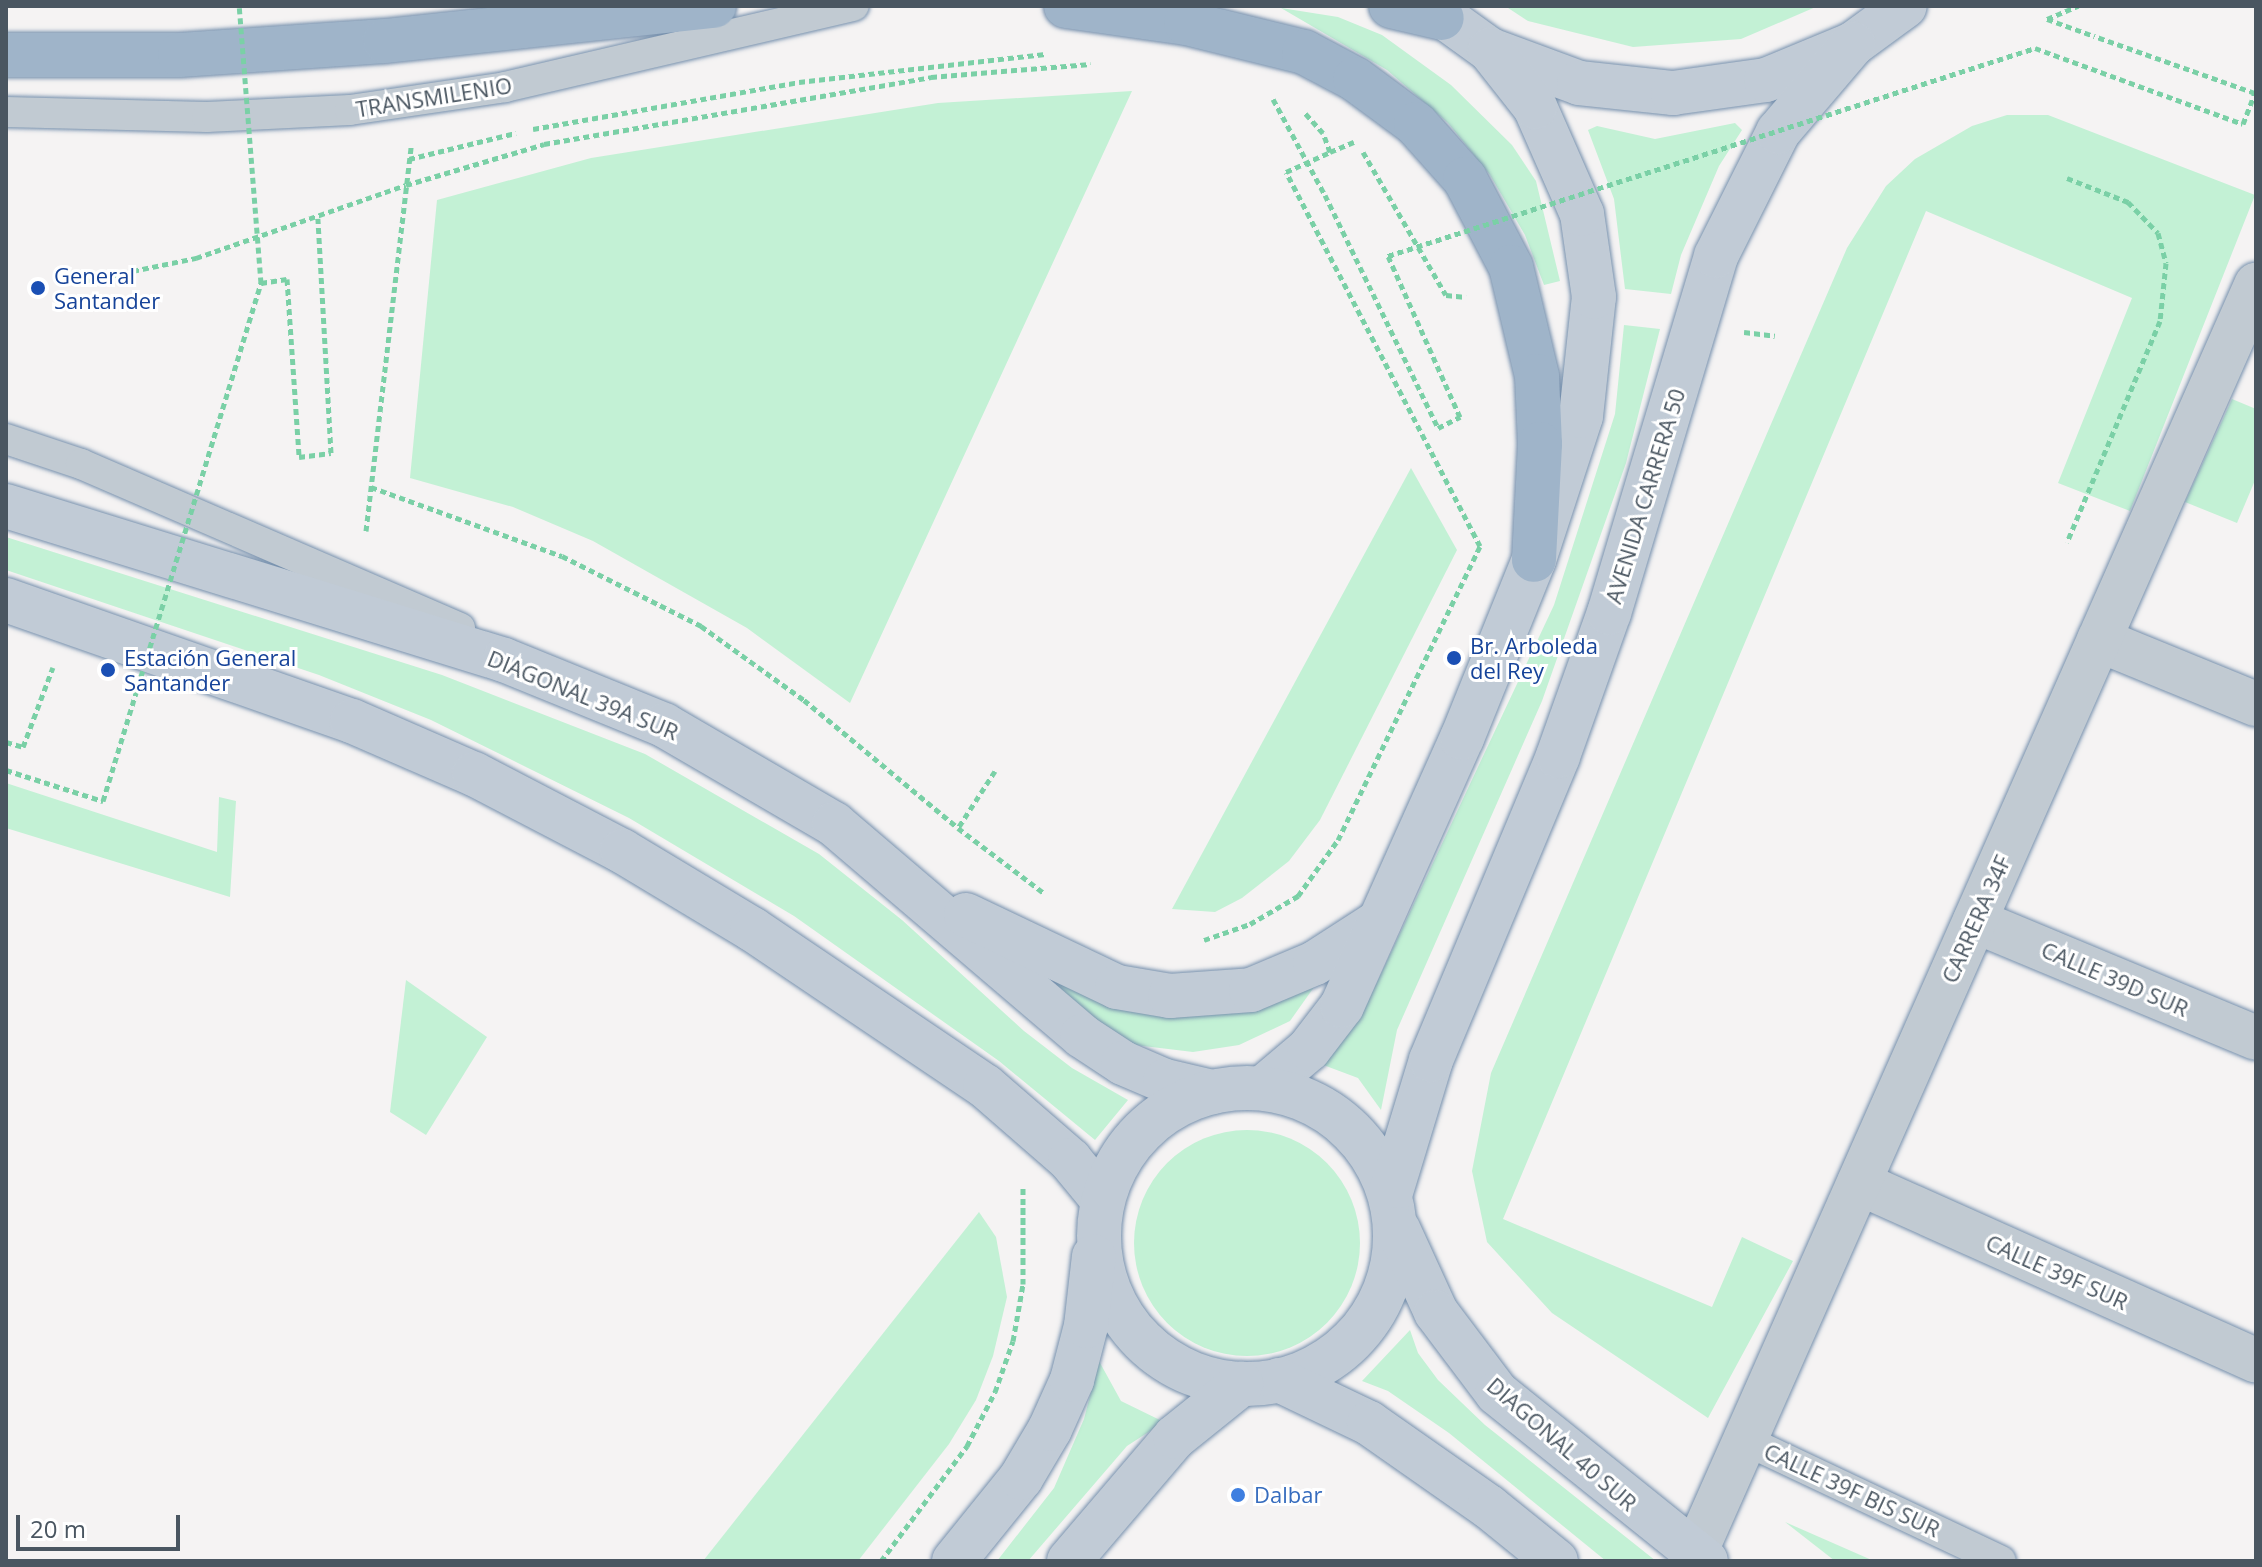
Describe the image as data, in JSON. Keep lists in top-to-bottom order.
{
  "streets": {
    "main road": ["AVENIDA CARRERA 50", "DIAGONAL 39A SUR", "DIAGONAL 40 SUR"],
    "street": ["CARRERA 34F", "CALLE 39D SUR", "CALLE 39F SUR"],
    "lane": ["TRANSMILENIO", "CALLE 39F BIS SUR"]
  },
  "crossings": [
    ["AVENIDA CARRERA 50", "DIAGONAL 40 SUR"],
    ["DIAGONAL 39A SUR", "DIAGONAL 40 SUR"],
    ["CARRERA 34F", "CALLE 39D SUR"],
    ["CARRERA 34F", "CALLE 39F SUR"],
    ["CARRERA 34F", "DIAGONAL 40 SUR"],
    ["CARRERA 34F", "CALLE 39F BIS SUR"]
  ],
  "places": [
    "General Santander",
    "Br. Arboleda del Rey",
    "Estación General Santander",
    "Dalbar"
  ],
  "scale_bar": "20 m"
}
